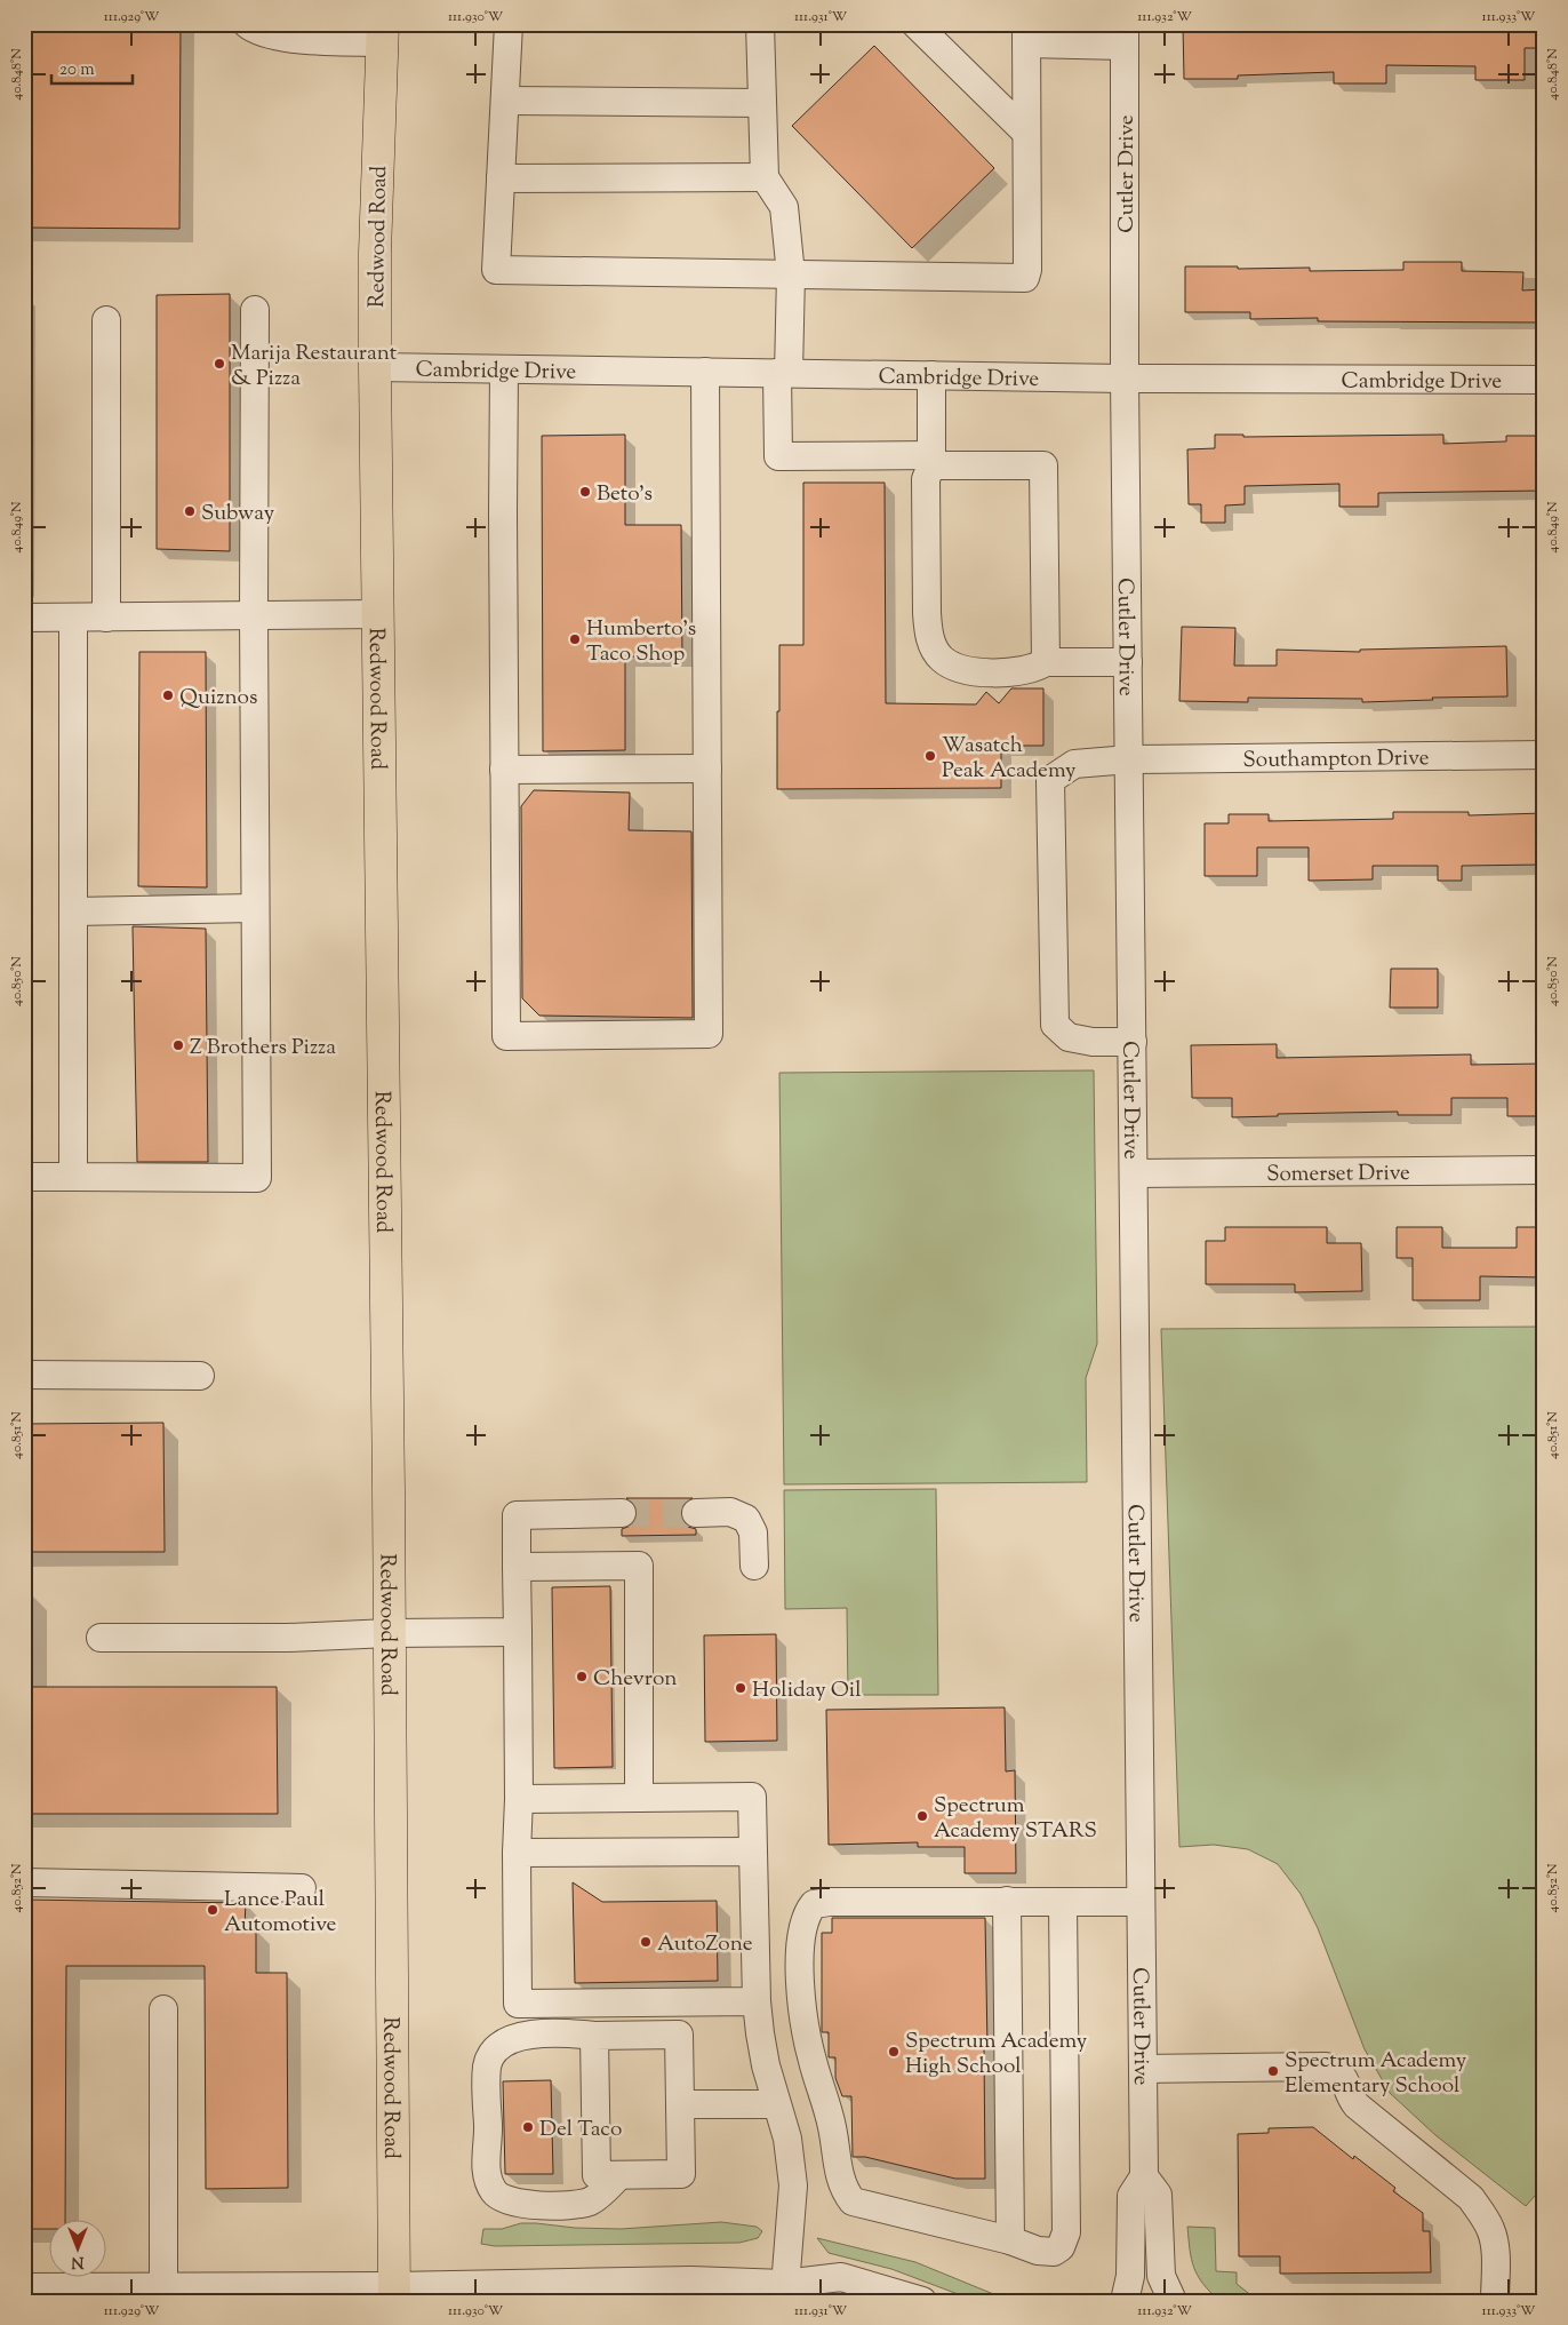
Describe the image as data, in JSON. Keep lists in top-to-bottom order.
{
  "streets": {
    "main road": ["Redwood Road"],
    "street": [
      "Cutler Drive",
      "Cambridge Drive",
      "Southampton Drive",
      "Somerset Drive"
    ]
  },
  "crossings": [
    ["Cutler Drive", "Cambridge Drive"],
    ["Cutler Drive", "Southampton Drive"],
    ["Cutler Drive", "Somerset Drive"],
    ["Redwood Road", "Cambridge Drive"]
  ],
  "places": [
    "Marija Restaurant & Pizza",
    "Beto's",
    "Subway",
    "Humberto's Taco Shop",
    "Quiznos",
    "Wasatch Peak Academy",
    "Z Brothers Pizza",
    "Chevron",
    "Holiday Oil",
    "Spectrum Academy STARS",
    "Lance Paul Automotive",
    "AutoZone",
    "Spectrum Academy High School",
    "Spectrum Academy Elementary School",
    "Del Taco"
  ],
  "scale_bar": "20 m",
  "north": "bottom",
  "coordinates": [
    "111.929°W",
    "111.930°W",
    "111.931°W",
    "111.932°W",
    "111.933°W",
    "40.848°N",
    "40.849°N",
    "40.850°N",
    "40.851°N",
    "40.852°N"
  ]
}
